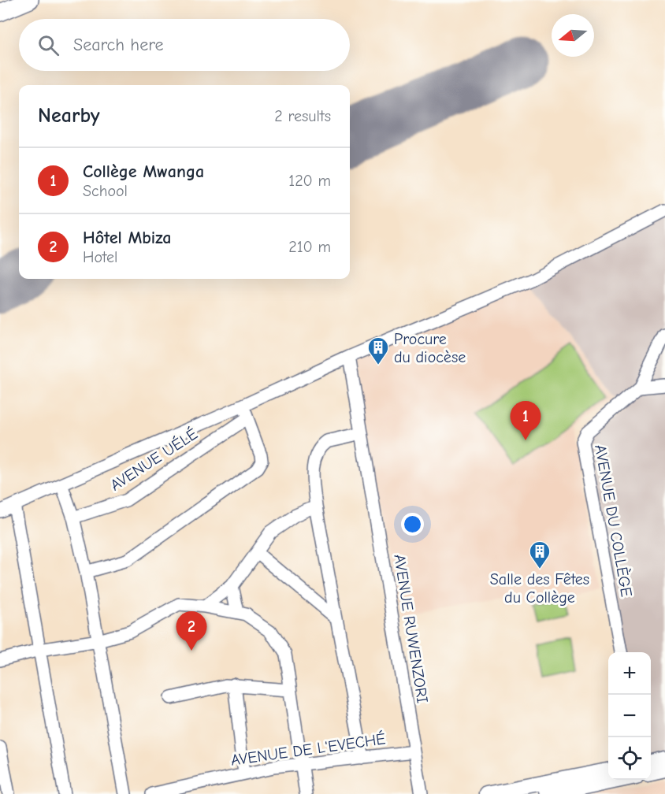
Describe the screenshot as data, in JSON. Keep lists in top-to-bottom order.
{
  "streets": {
    "street": [
      "AVENUE UÉLÉ",
      "AVENUE DU COLLÈGE",
      "AVENUE RUWENZORI",
      "AVENUE DE L'EVECHÉ"
    ]
  },
  "crossings": [
    ["AVENUE RUWENZORI", "AVENUE DE L'EVECHÉ"]
  ],
  "places": {
    "building": ["Procure du diocèse", "Salle des Fêtes du Collège"]
  },
  "north": "left",
  "page": {
    "search": "Search here",
    "heading": ["Nearby", "2 results"],
    "list": [
      {
        "mark": "1",
        "name": "Collège Mwanga",
        "note": "School",
        "value": "120 m"
      },
      {
        "mark": "2",
        "name": "Hôtel Mbiza",
        "note": "Hotel",
        "value": "210 m"
      }
    ],
    "pins": ["1", "2"],
    "map_buttons": ["+", "−"]
  }
}
